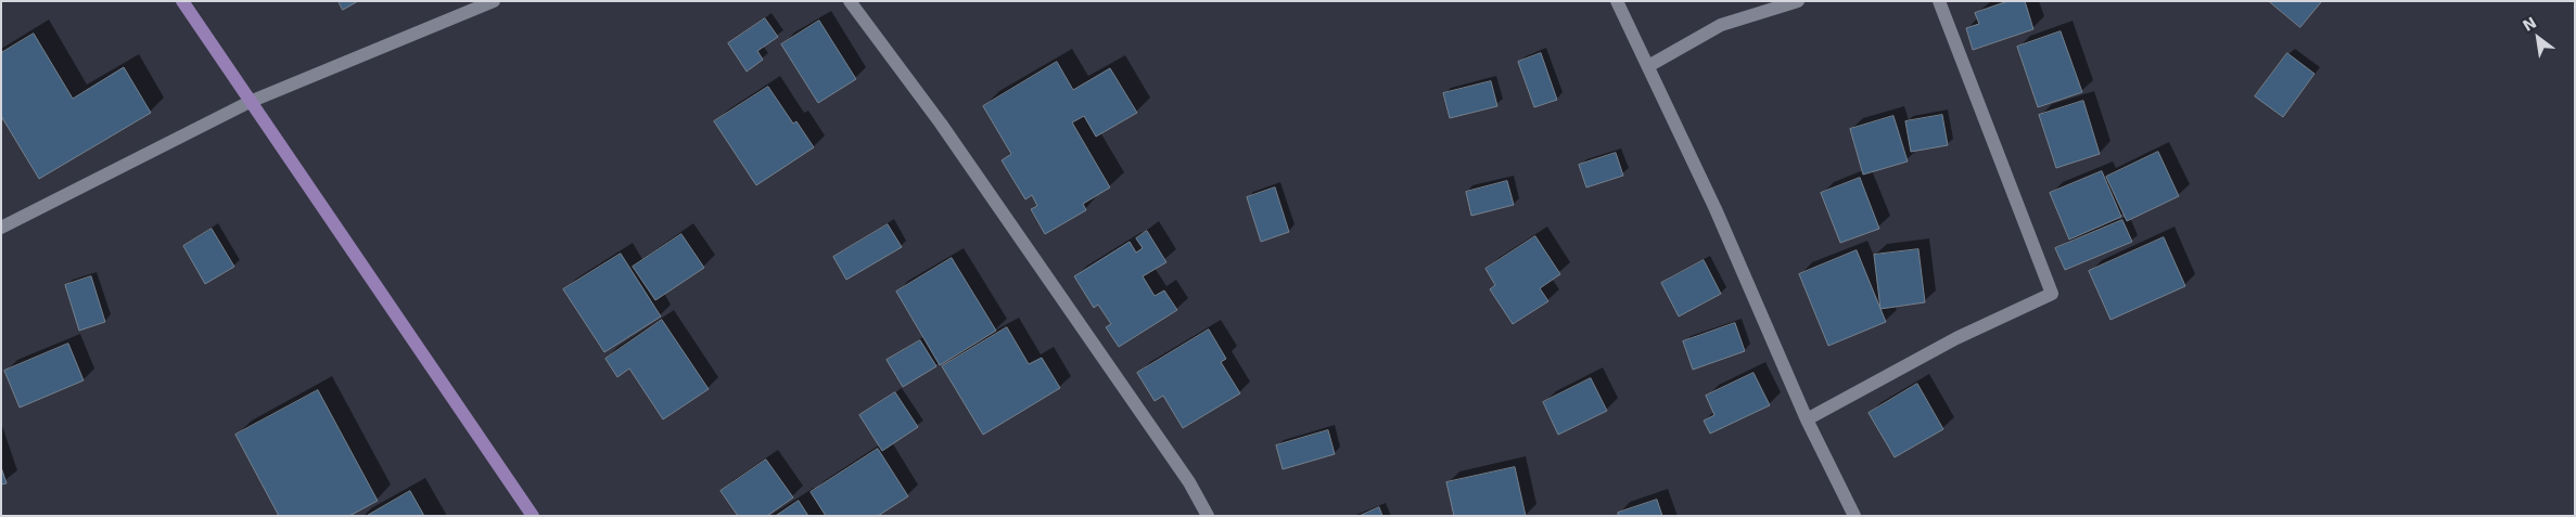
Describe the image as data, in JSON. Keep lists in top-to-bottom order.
{
  "north": "top left"
}
